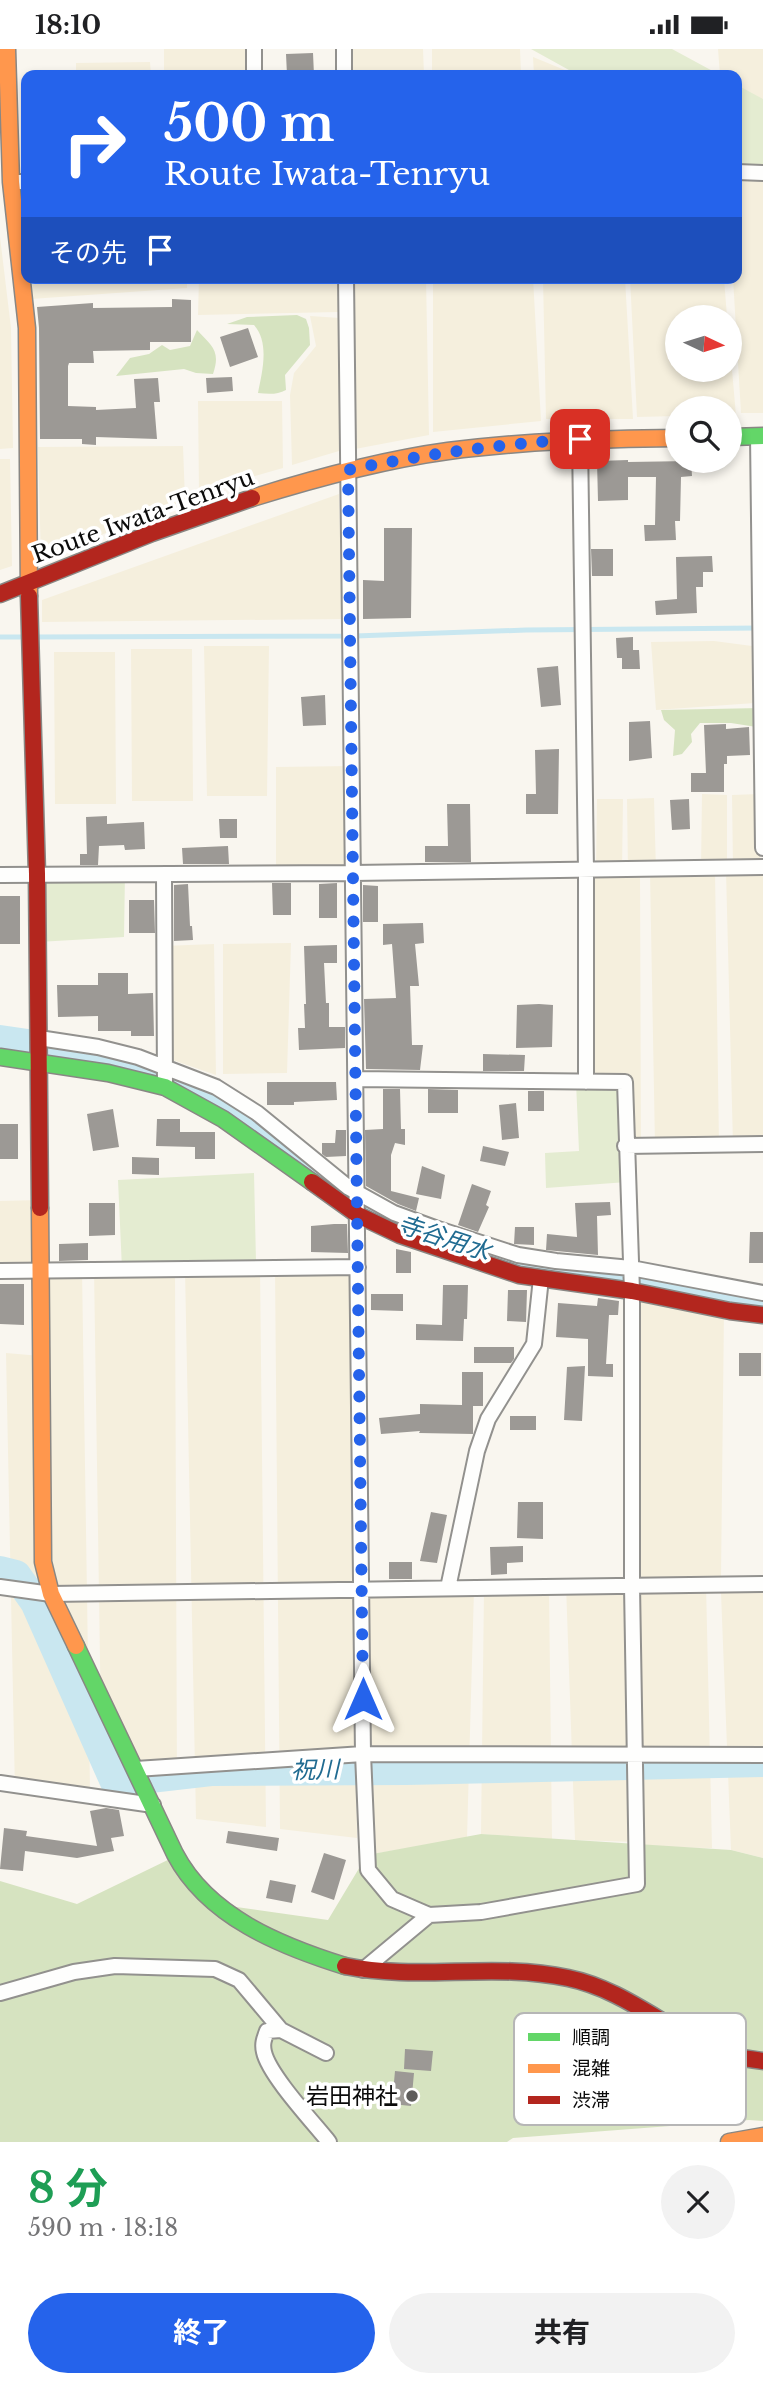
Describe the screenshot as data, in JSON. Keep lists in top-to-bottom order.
{
  "streets": {
    "street": ["Route Iwata-Tenryu"]
  },
  "water": ["寺谷用水", "祝川"],
  "places": ["岩田神社"],
  "legend": ["順調", "混雑", "渋滞"],
  "north": "right",
  "page": {
    "status": "18:10",
    "turn": ["500 m", "Route Iwata-Tenryu"],
    "then": "その先",
    "heading": ["8 分", "590 m · 18:18"],
    "buttons": ["終了", "共有"]
  }
}
